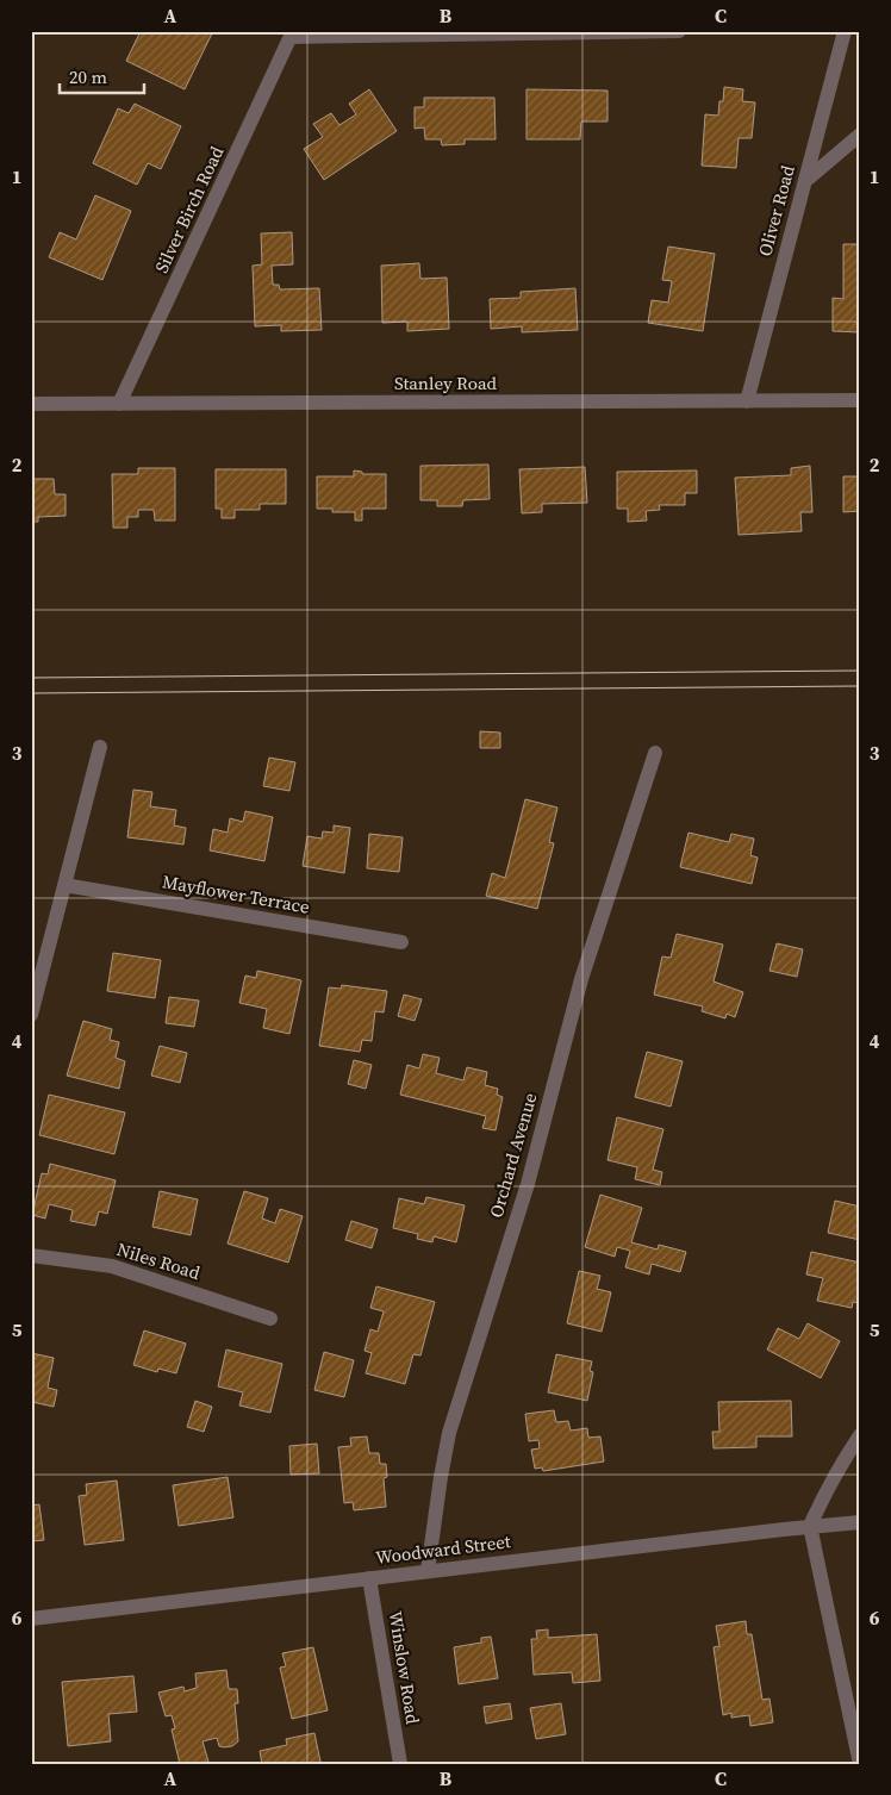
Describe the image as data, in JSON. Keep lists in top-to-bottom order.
{
  "streets": {
    "street": [
      "Silver Birch Road",
      "Oliver Road",
      "Stanley Road",
      "Mayflower Terrace",
      "Orchard Avenue",
      "Niles Road",
      "Woodward Street",
      "Winslow Road"
    ]
  },
  "crossings": [
    ["Silver Birch Road", "Stanley Road"],
    ["Oliver Road", "Stanley Road"],
    ["Orchard Avenue", "Woodward Street"],
    ["Woodward Street", "Winslow Road"]
  ],
  "scale_bar": "20 m",
  "grid": {
    "columns": ["A", "B", "C"],
    "rows": [
      "1",
      "2",
      "3",
      "4",
      "5",
      "6"
    ]
  }
}
